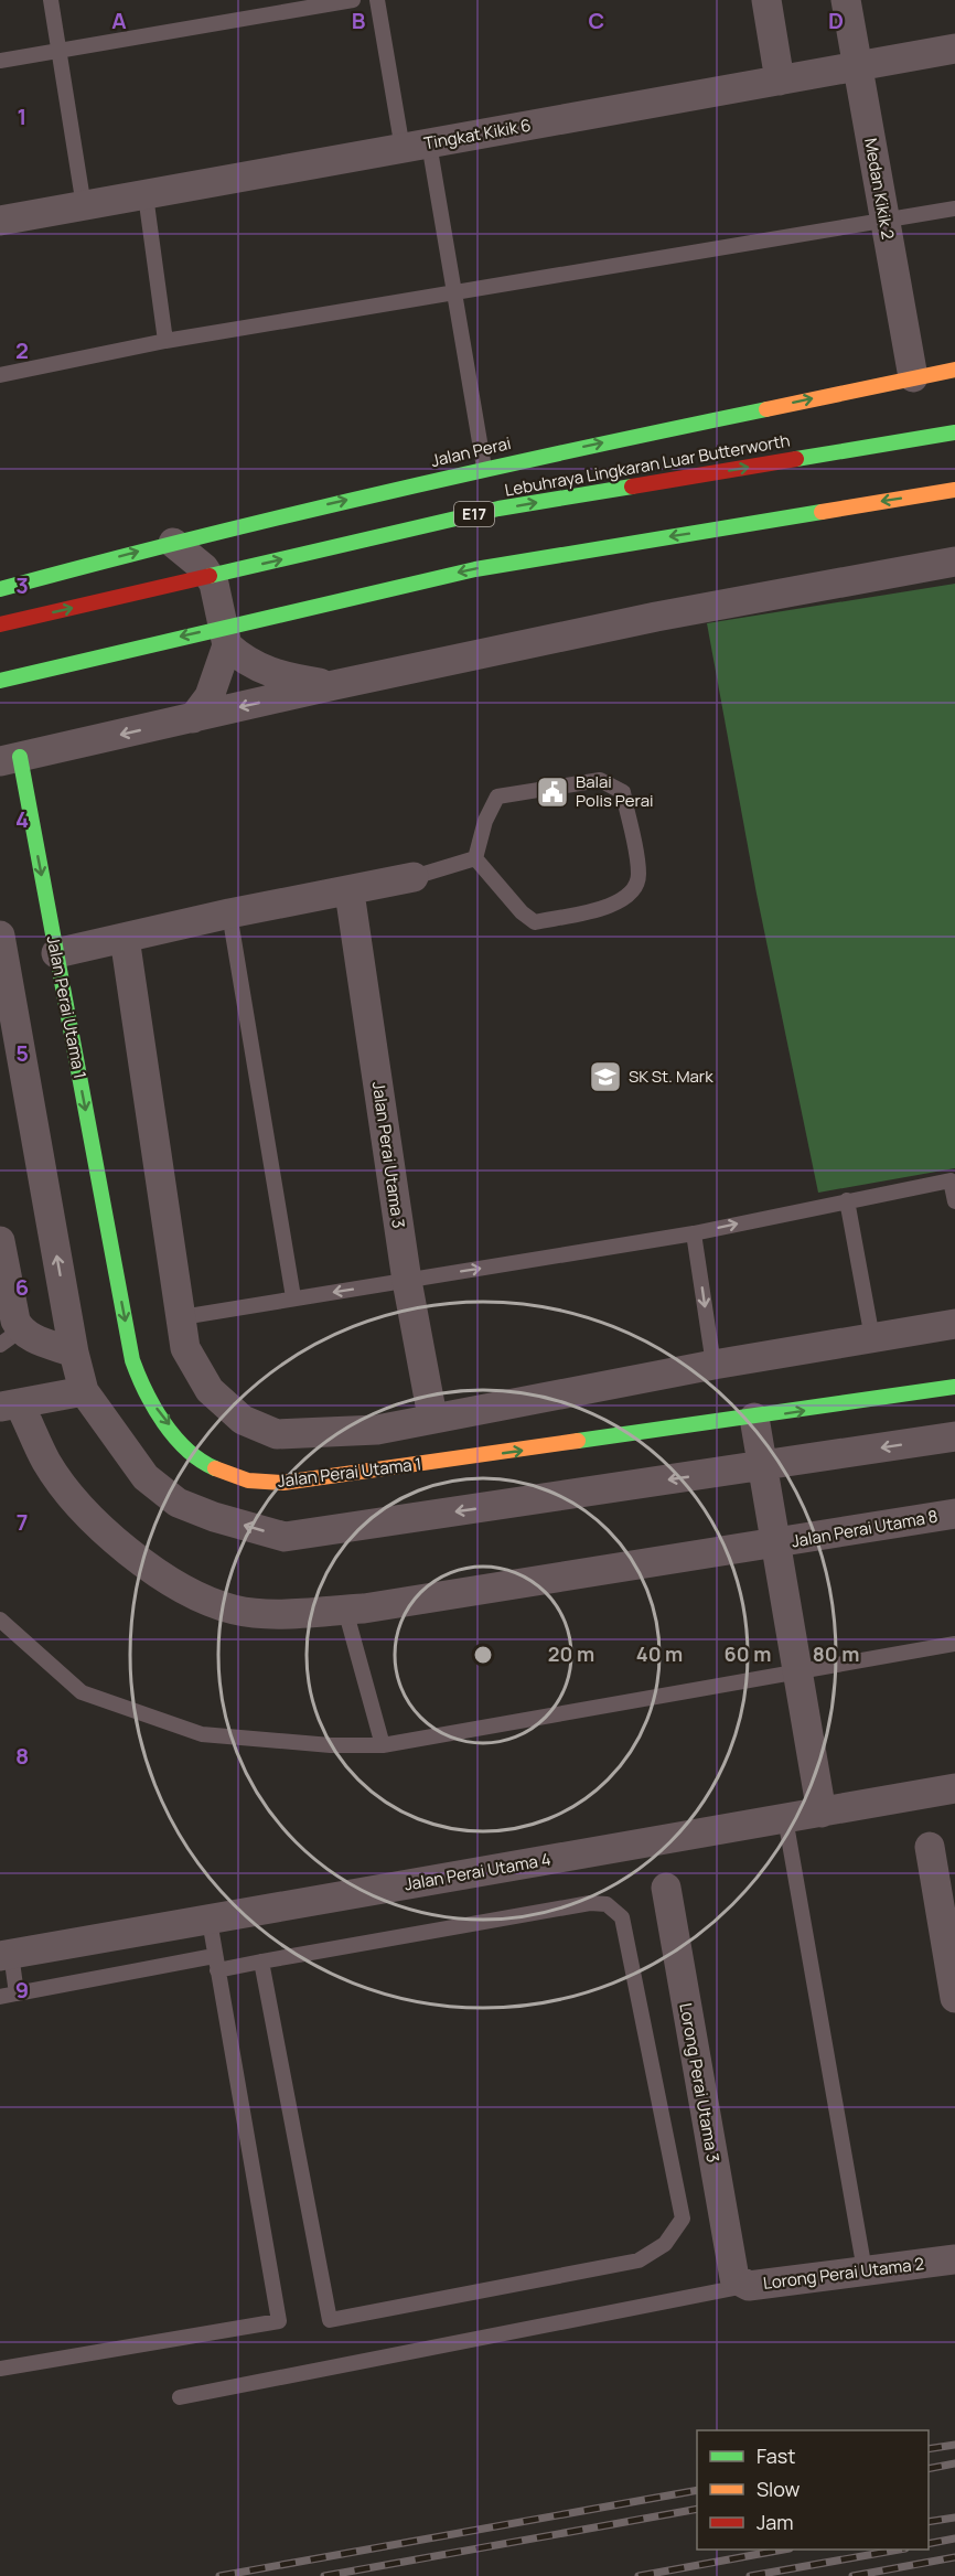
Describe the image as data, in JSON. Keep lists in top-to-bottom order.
{
  "streets": {
    "main road": [
      "Jalan Perai",
      "Lebuhraya Lingkaran Luar Butterworth",
      "E17",
      "Jalan Perai Utama 1"
    ],
    "street": [
      "Tingkat Kikik 6",
      "Medan Kikik 2",
      "Jalan Perai Utama 3",
      "Jalan Perai Utama 8",
      "Jalan Perai Utama 4",
      "Lorong Perai Utama 3",
      "Lorong Perai Utama 2"
    ]
  },
  "crossings": [
    ["Tingkat Kikik 6", "Medan Kikik 2"],
    ["Medan Kikik 2", "Jalan Perai"],
    ["Lorong Perai Utama 3", "Lorong Perai Utama 2"]
  ],
  "places": {
    "public building": ["Balai Polis Perai"],
    "school or university": ["SK St. Mark"]
  },
  "legend": ["Fast", "Slow", "Jam"],
  "grid": {
    "columns": [
      "A",
      "B",
      "C",
      "D"
    ],
    "rows": [
      "1",
      "2",
      "3",
      "4",
      "5",
      "6",
      "7",
      "8",
      "9"
    ]
  },
  "rings": [
    "20 m",
    "40 m",
    "60 m",
    "80 m"
  ]
}
